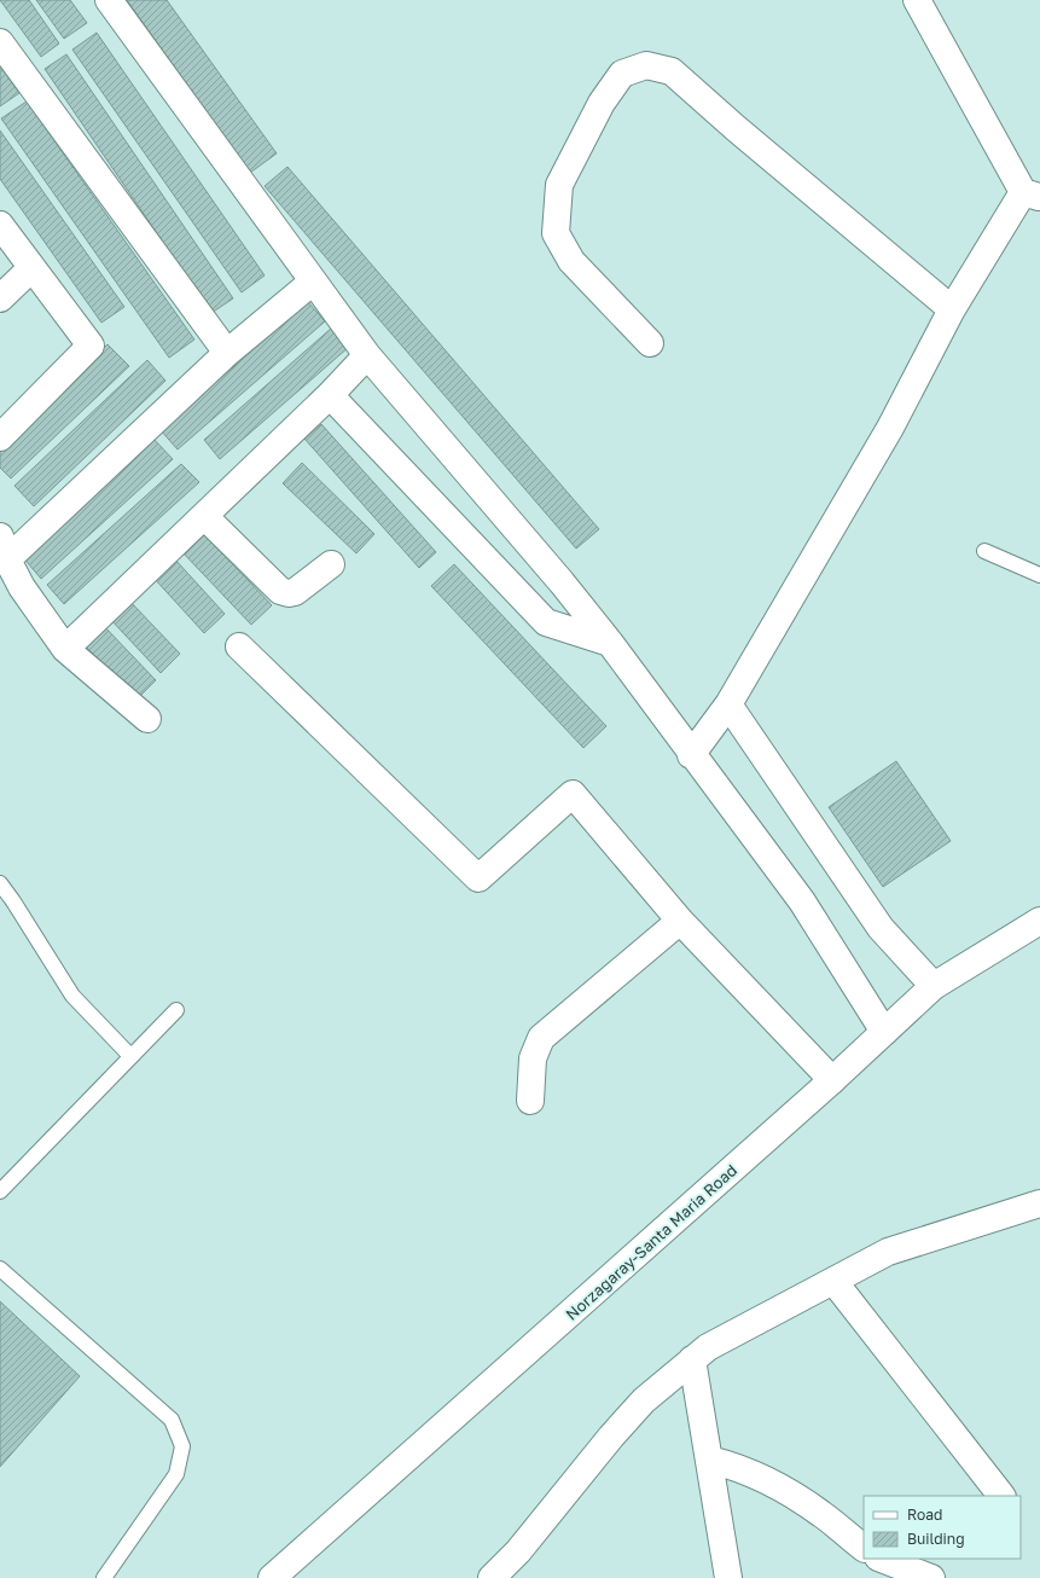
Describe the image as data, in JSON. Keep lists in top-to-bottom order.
{
  "streets": {
    "street": ["Norzagaray-Santa Maria Road"]
  },
  "legend": ["Road", "Building"]
}
